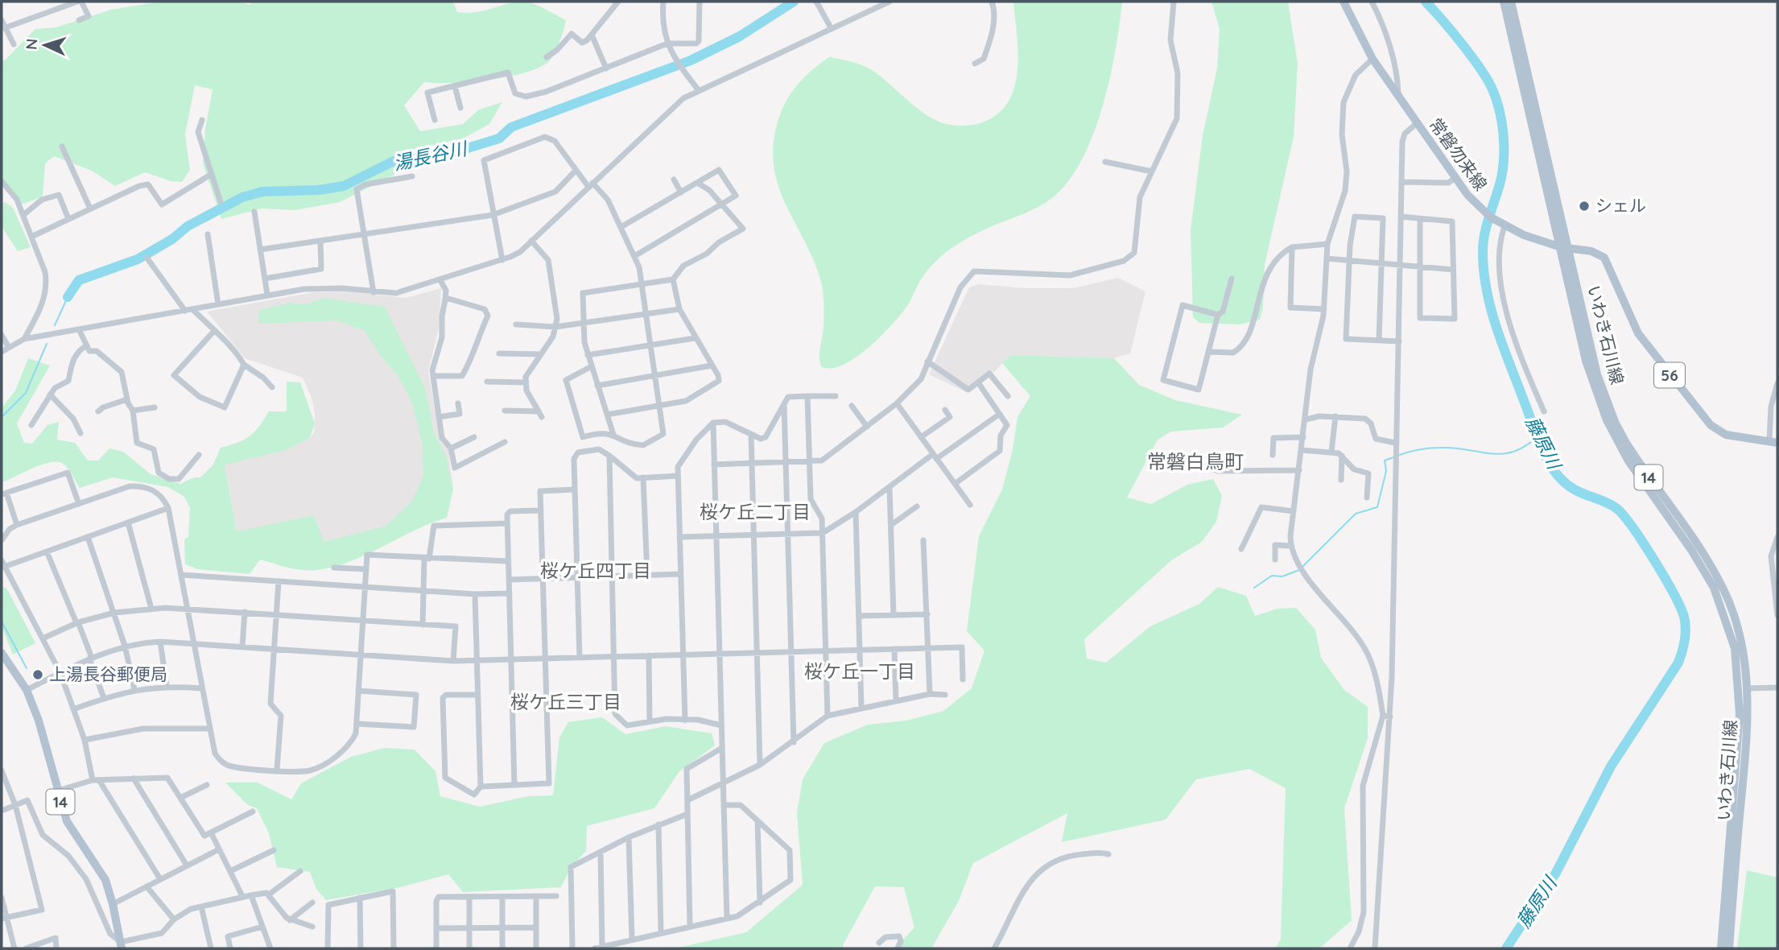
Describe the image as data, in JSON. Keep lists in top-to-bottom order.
{
  "streets": {
    "main road": [
      "常磐勿来線",
      "いわき石川線",
      "56",
      "14"
    ]
  },
  "crossings": [
    ["常磐勿来線", "いわき石川線"]
  ],
  "districts": [
    "常磐白鳥町",
    "桜ケ丘二丁目",
    "桜ケ丘四丁目",
    "桜ケ丘一丁目",
    "桜ケ丘三丁目"
  ],
  "water": ["湯長谷川", "藤原川"],
  "places": ["シェル", "上湯長谷郵便局"],
  "north": "left"
}
